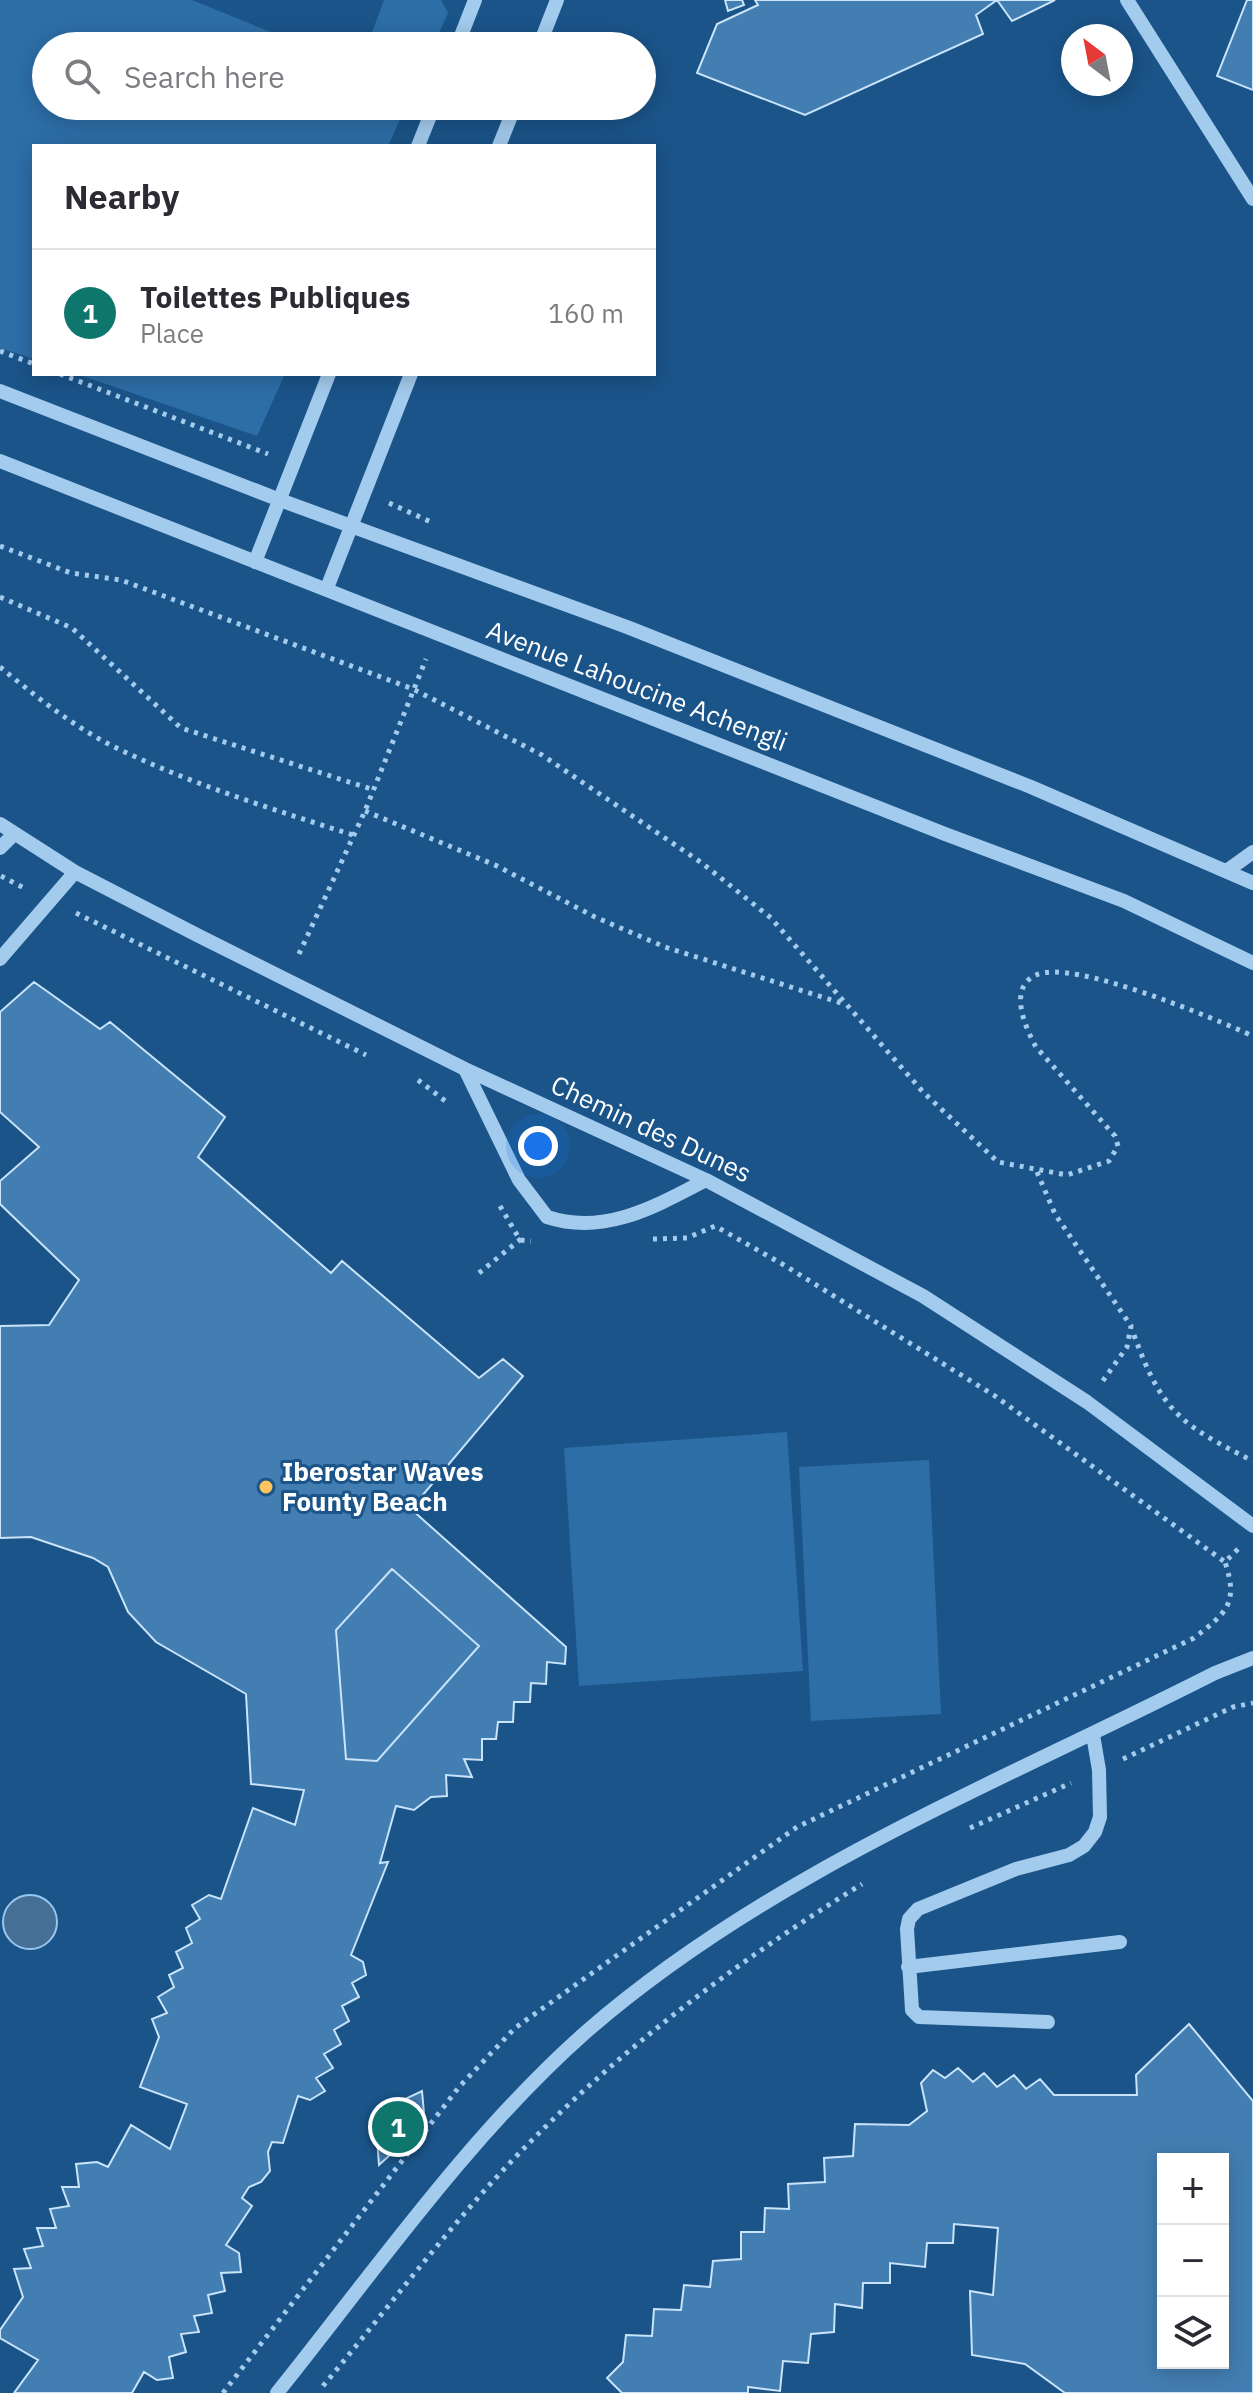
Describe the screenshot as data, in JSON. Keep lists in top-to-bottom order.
{
  "streets": {
    "street": ["Avenue Lahoucine Achengli", "Chemin des Dunes"]
  },
  "places": ["Iberostar Waves Founty Beach"],
  "north": "top left",
  "page": {
    "search": "Search here",
    "heading": "Nearby",
    "list": [
      {
        "mark": "1",
        "name": "Toilettes Publiques",
        "note": "Place",
        "value": "160 m"
      }
    ],
    "pins": "1",
    "map_buttons": ["+", "−"]
  }
}
